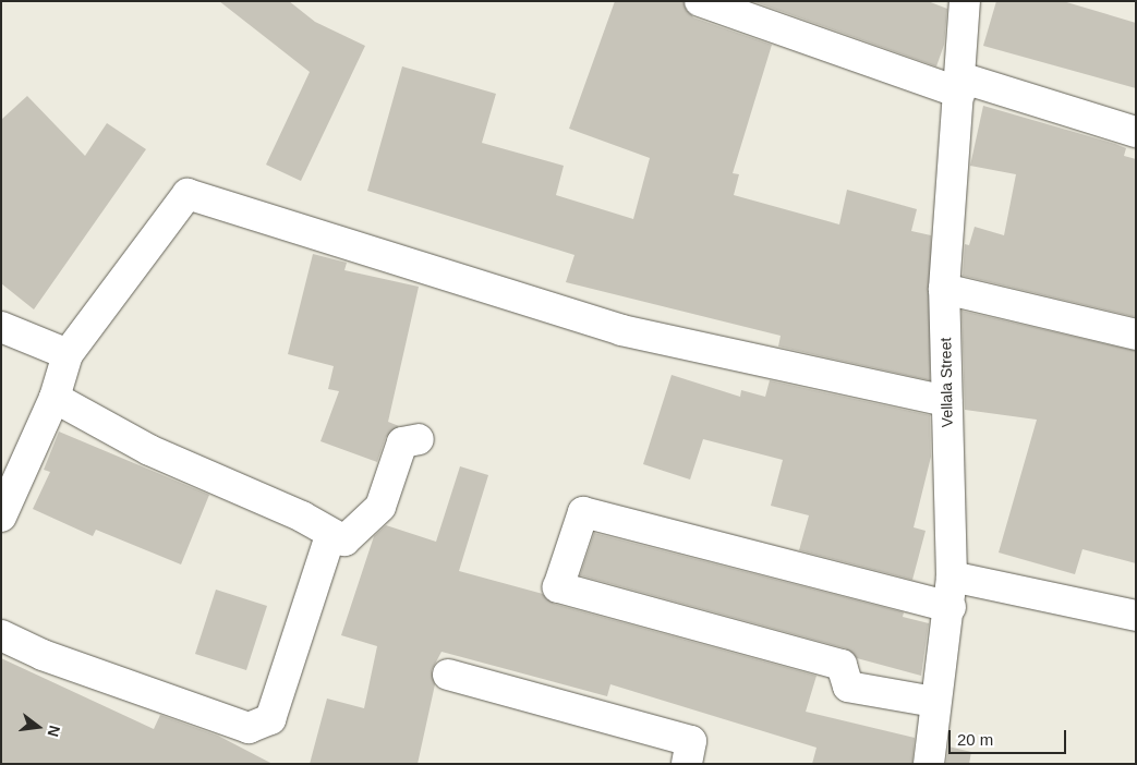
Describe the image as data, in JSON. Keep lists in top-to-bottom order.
{
  "streets": {
    "street": ["Vellala Street"]
  },
  "scale_bar": "20 m",
  "north": "right"
}
